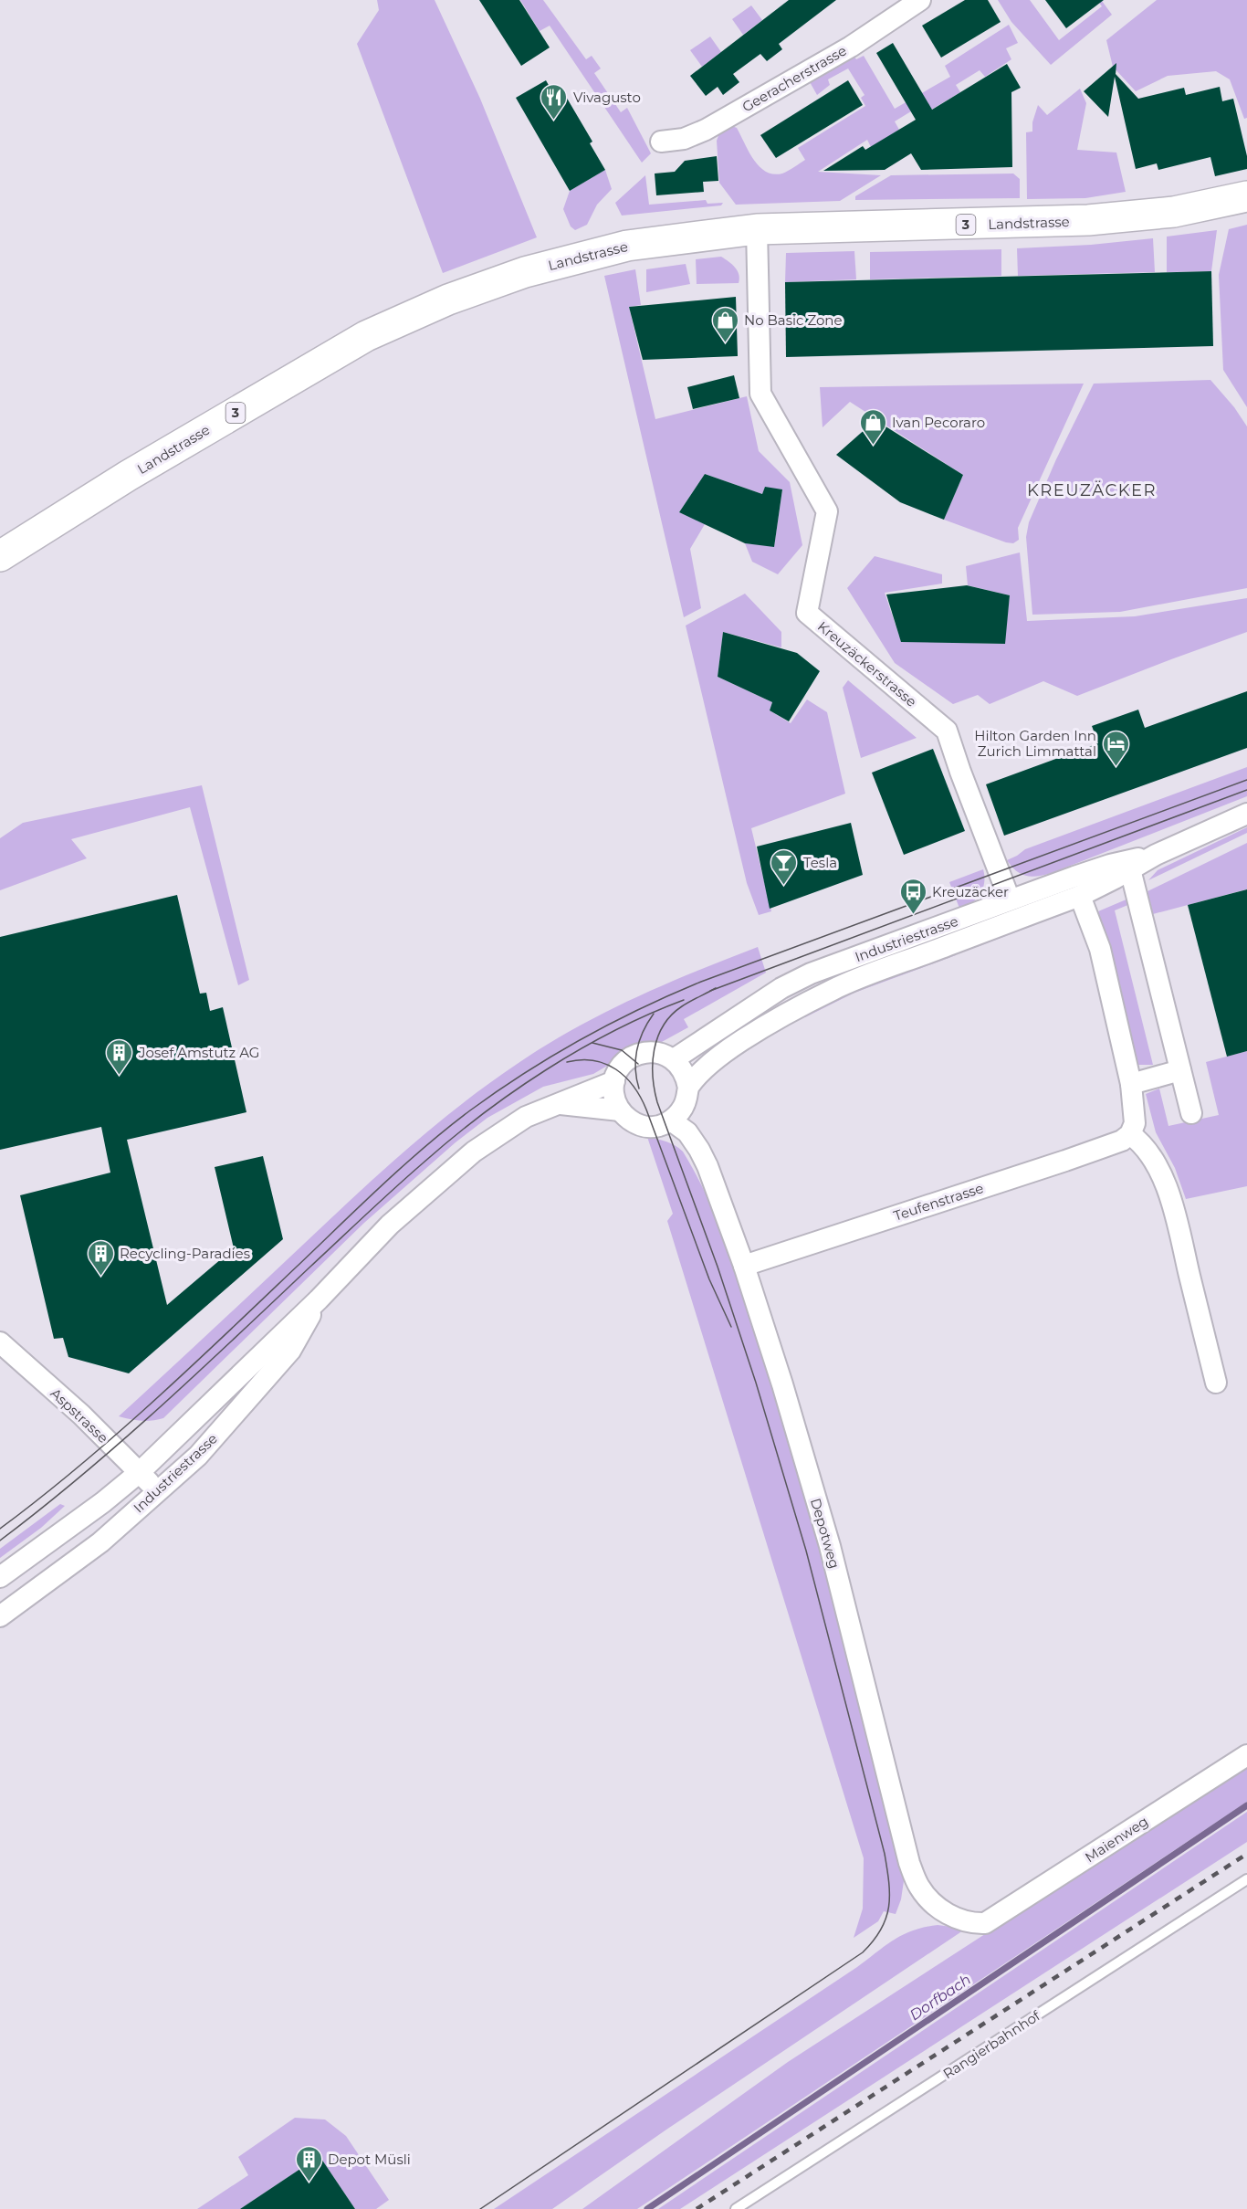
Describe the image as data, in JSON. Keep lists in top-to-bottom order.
{
  "streets": {
    "main road": ["Landstrasse", "3"],
    "street": [
      "Geeracherstrasse",
      "Kreuzäckerstrasse",
      "Industriestrasse",
      "Teufenstrasse",
      "Aspstrasse",
      "Depotweg",
      "Maienweg"
    ],
    "lane": ["Rangierbahnhof"]
  },
  "crossings": [
    ["Landstrasse", "Kreuzäckerstrasse"],
    ["Kreuzäckerstrasse", "Industriestrasse"],
    ["Industriestrasse", "Aspstrasse"],
    ["Industriestrasse", "Depotweg"],
    ["Teufenstrasse", "Depotweg"],
    ["Depotweg", "Maienweg"]
  ],
  "districts": ["KREUZÄCKER"],
  "water": ["Dorfbach"],
  "places": {
    "restaurant": ["Vivagusto"],
    "shop": ["No Basic Zone", "Ivan Pecoraro"],
    "hotel": ["Hilton Garden Inn Zurich Limmattal"],
    "bar": ["Tesla"],
    "bus stop": ["Kreuzäcker"],
    "building": ["Josef Amstutz AG", "Recycling-Paradies", "Depot Müsli"]
  }
}
